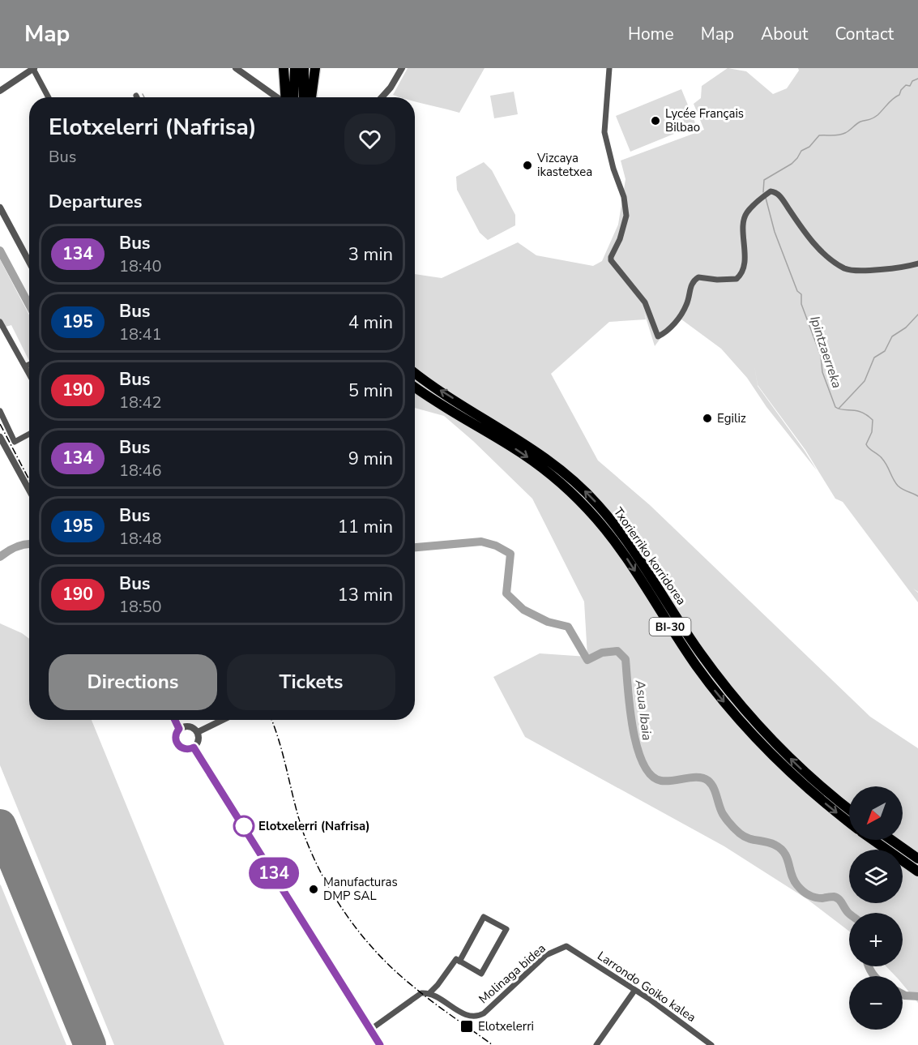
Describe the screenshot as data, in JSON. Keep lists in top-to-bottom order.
{
  "streets": {
    "highway": ["Txorierriko korridorea", "BI-30"],
    "street": ["Molinaga bidea", "Larrondo Goiko kalea"]
  },
  "crossings": [
    ["Molinaga bidea", "Larrondo Goiko kalea"]
  ],
  "water": ["Ipintzaerreka", "Asua Ibaia"],
  "places": {
    "other": [
      "Lycée Français Bilbao",
      "Vizcaya ikastetxea",
      "Egiliz",
      "Elotxelerri (Nafrisa)",
      "Manufacturas DMP SAL"
    ],
    "transit": ["Elotxelerri"]
  },
  "lines": ["bus line 134"],
  "north": "bottom left",
  "page": {
    "header": "Map",
    "nav": [
      "Home",
      "Map",
      "About",
      "Contact"
    ],
    "on_map": "134",
    "heading": [
      ["Elotxelerri (Nafrisa)", "Bus"],
      "Departures"
    ],
    "list": [
      {
        "mark": "134",
        "name": "Bus",
        "note": "18:40",
        "value": "3 min"
      },
      {
        "mark": "195",
        "name": "Bus",
        "note": "18:41",
        "value": "4 min"
      },
      {
        "mark": "190",
        "name": "Bus",
        "note": "18:42",
        "value": "5 min"
      },
      {
        "mark": "134",
        "name": "Bus",
        "note": "18:46",
        "value": "9 min"
      },
      {
        "mark": "195",
        "name": "Bus",
        "note": "18:48",
        "value": "11 min"
      },
      {
        "mark": "190",
        "name": "Bus",
        "note": "18:50",
        "value": "13 min"
      }
    ],
    "buttons": ["Directions", "Tickets"],
    "map_buttons": ["+", "−"]
  }
}
